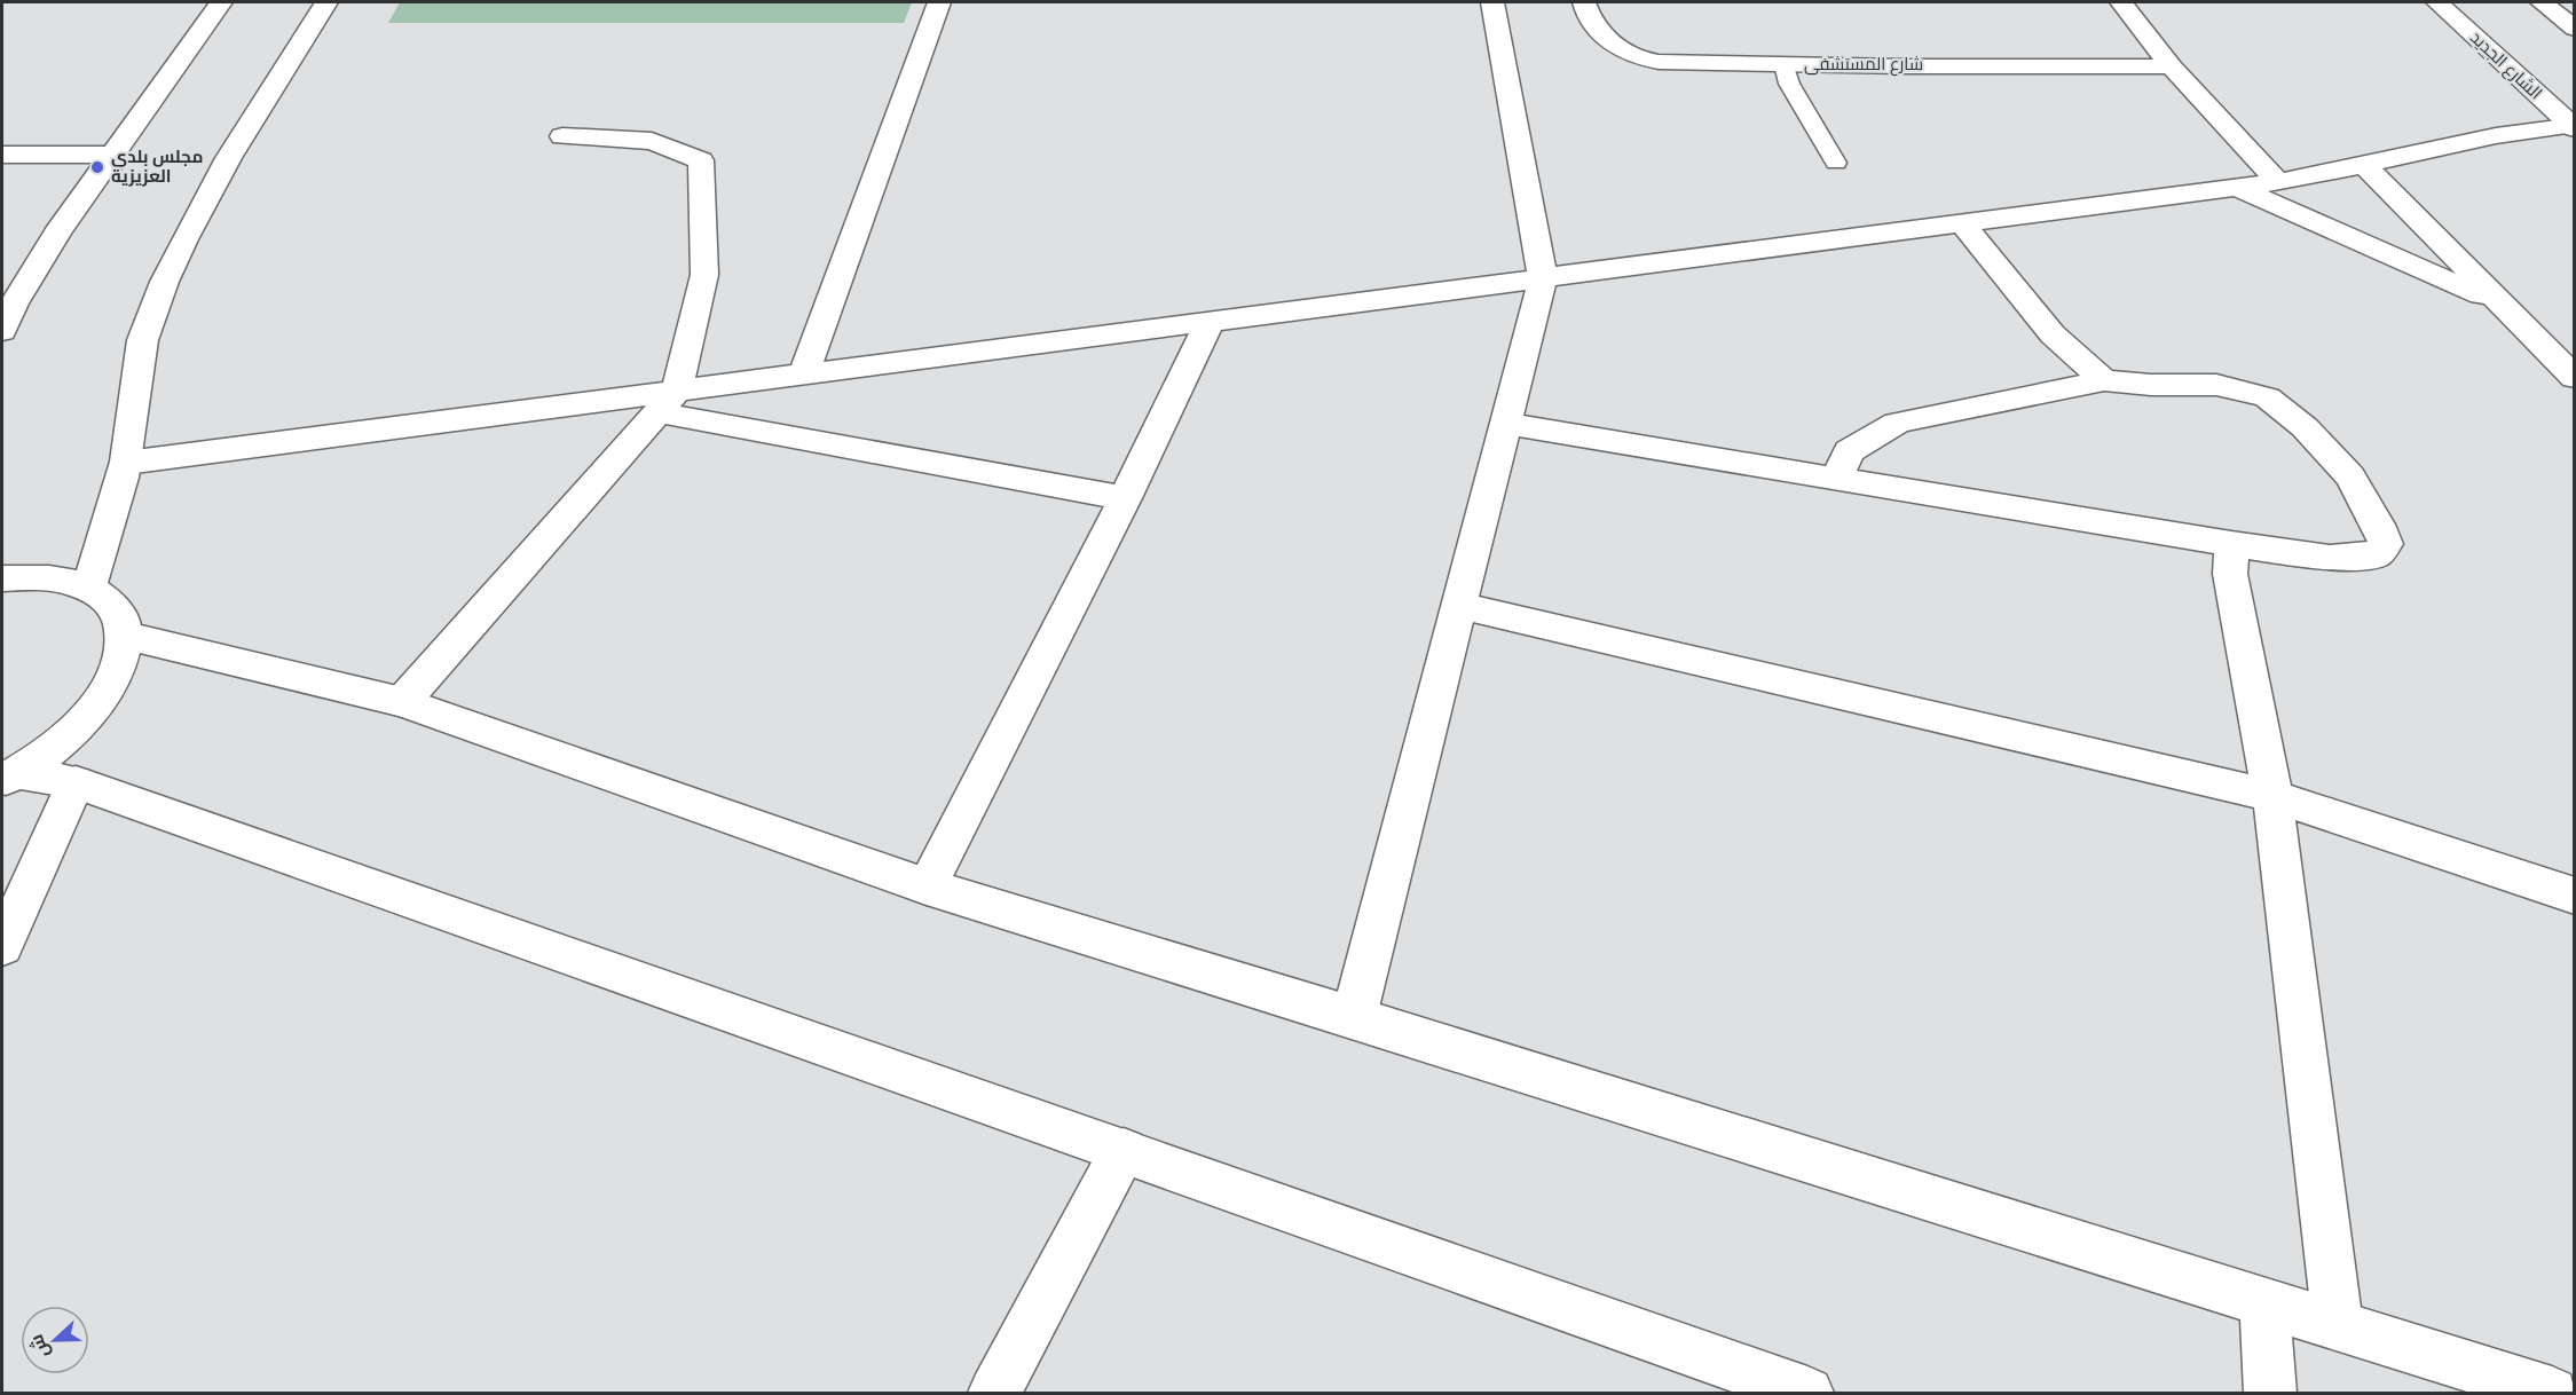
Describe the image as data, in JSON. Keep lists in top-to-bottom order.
{
  "streets": {
    "street": ["شارع المستشفى", "الشارع الجديد"]
  },
  "places": ["مجلس بلدي العزيزية"],
  "north": "left"
}
